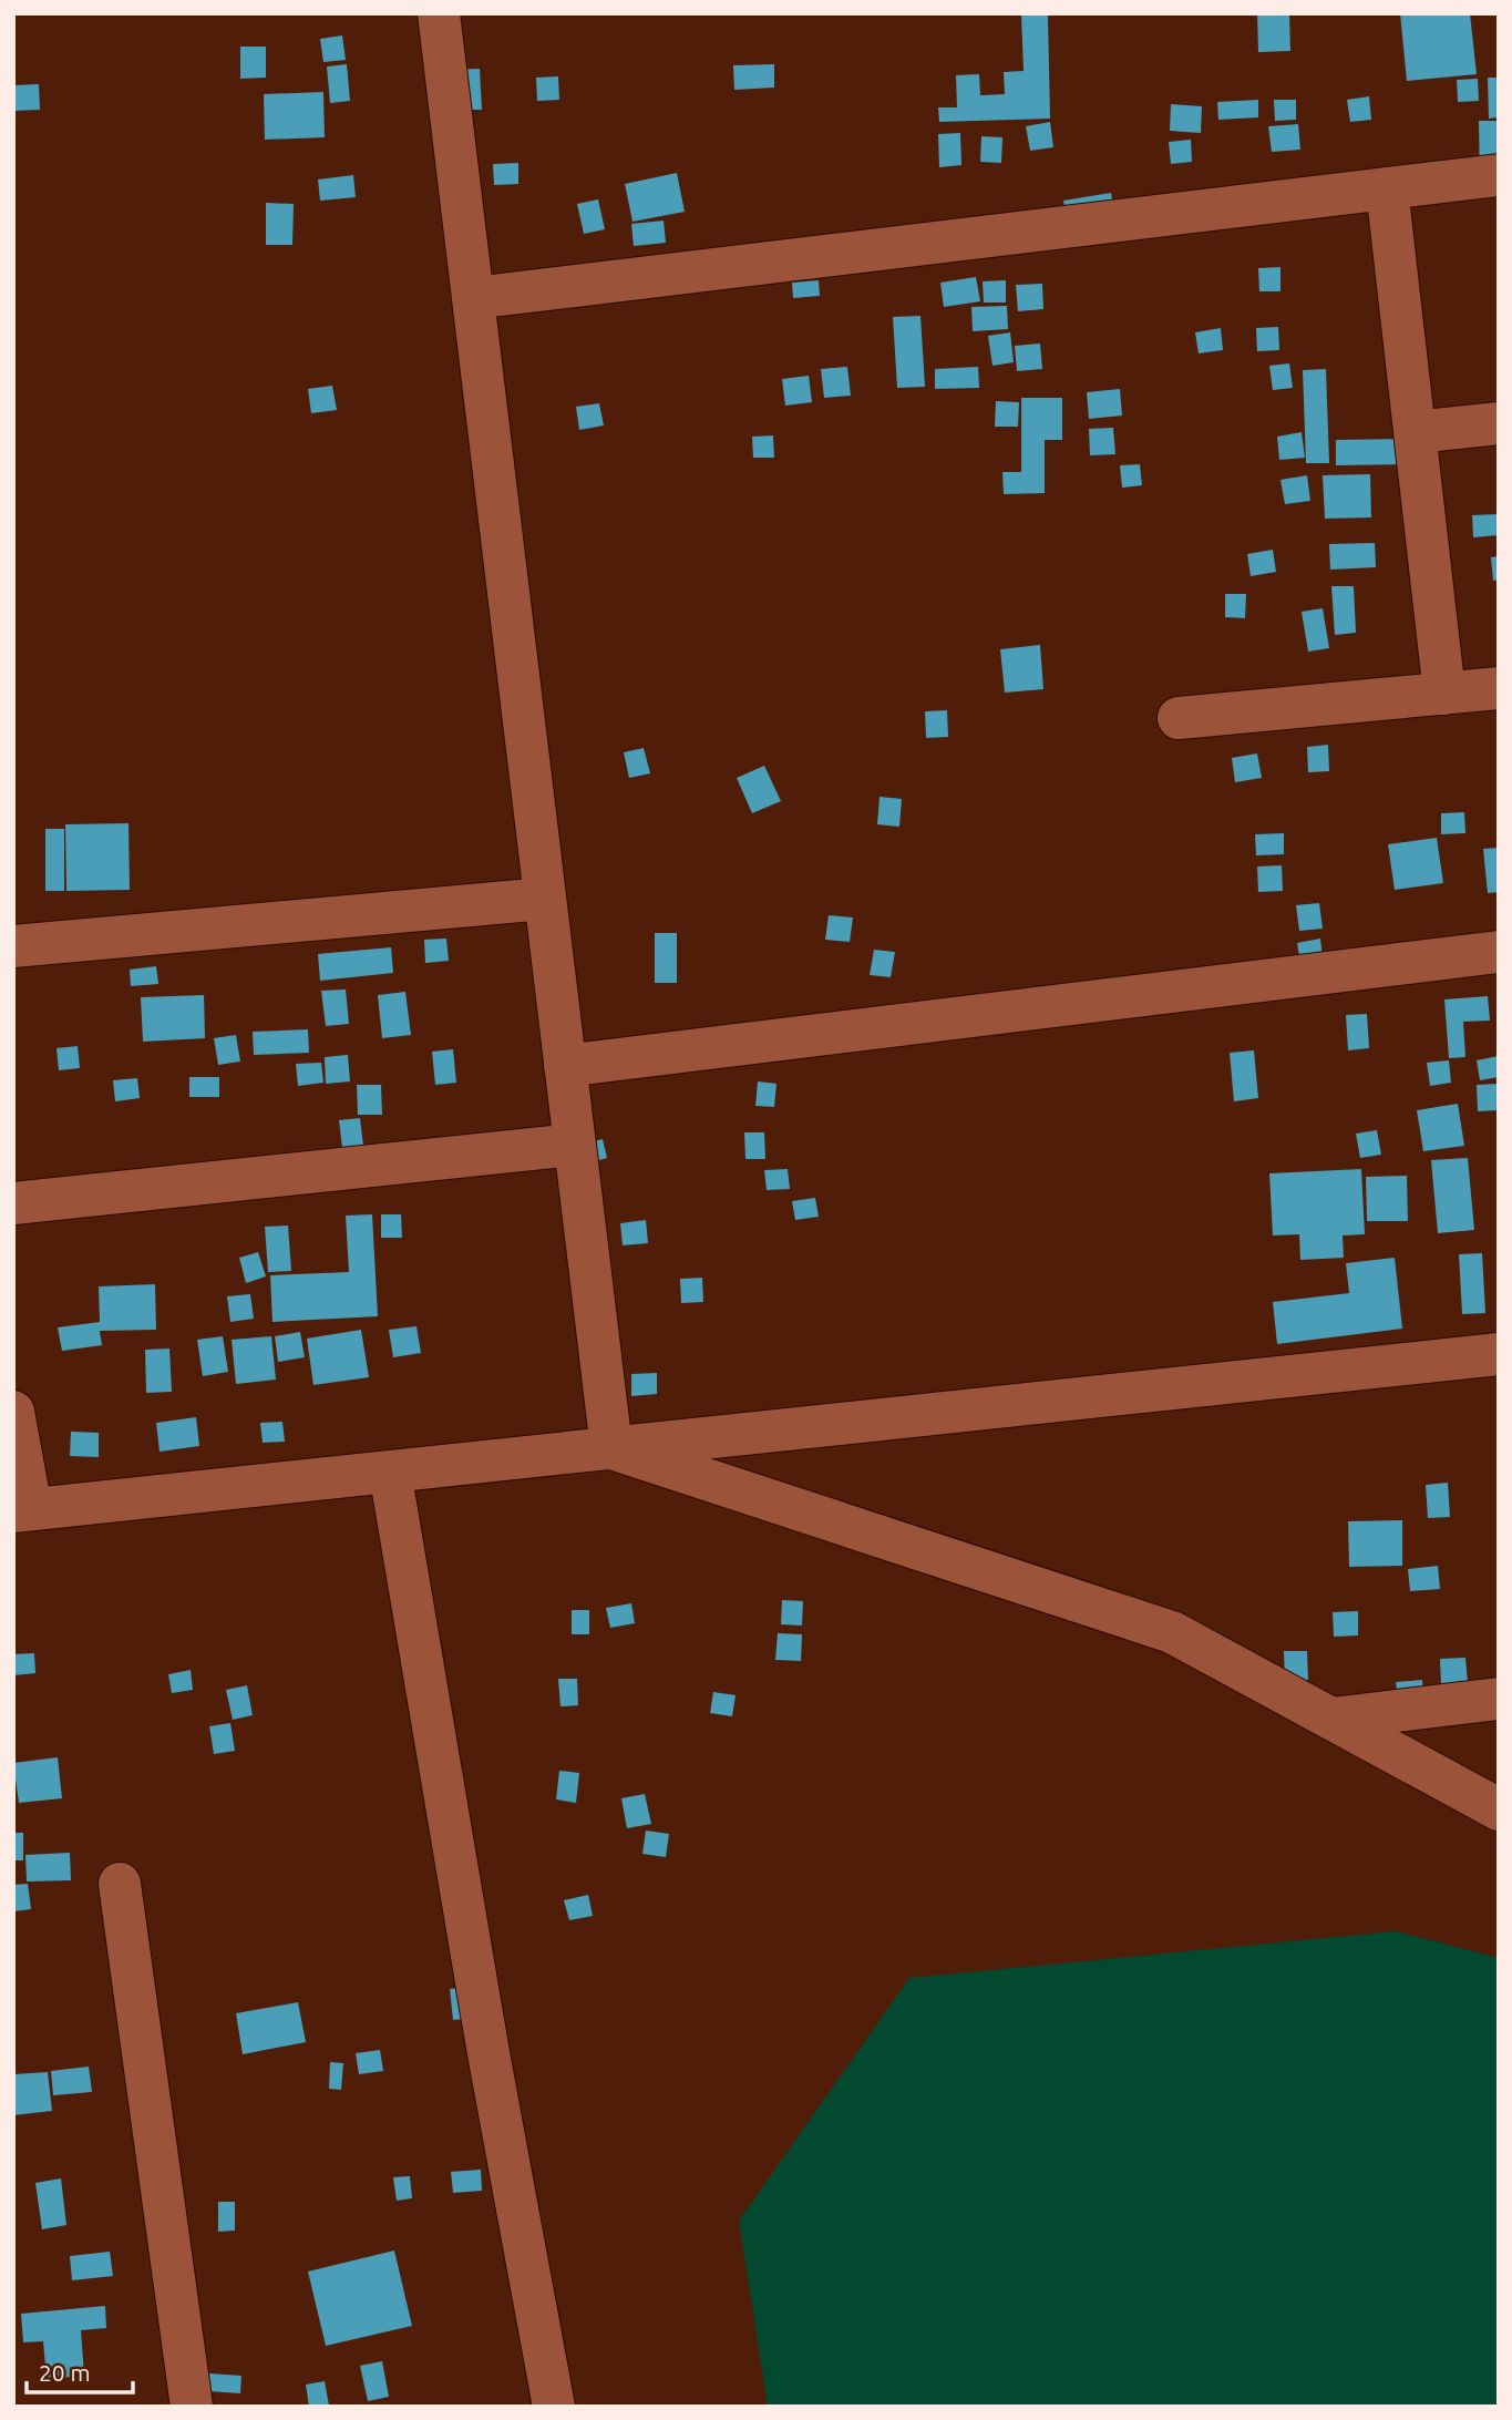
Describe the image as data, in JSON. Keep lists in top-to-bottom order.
{
  "scale_bar": "20 m"
}
